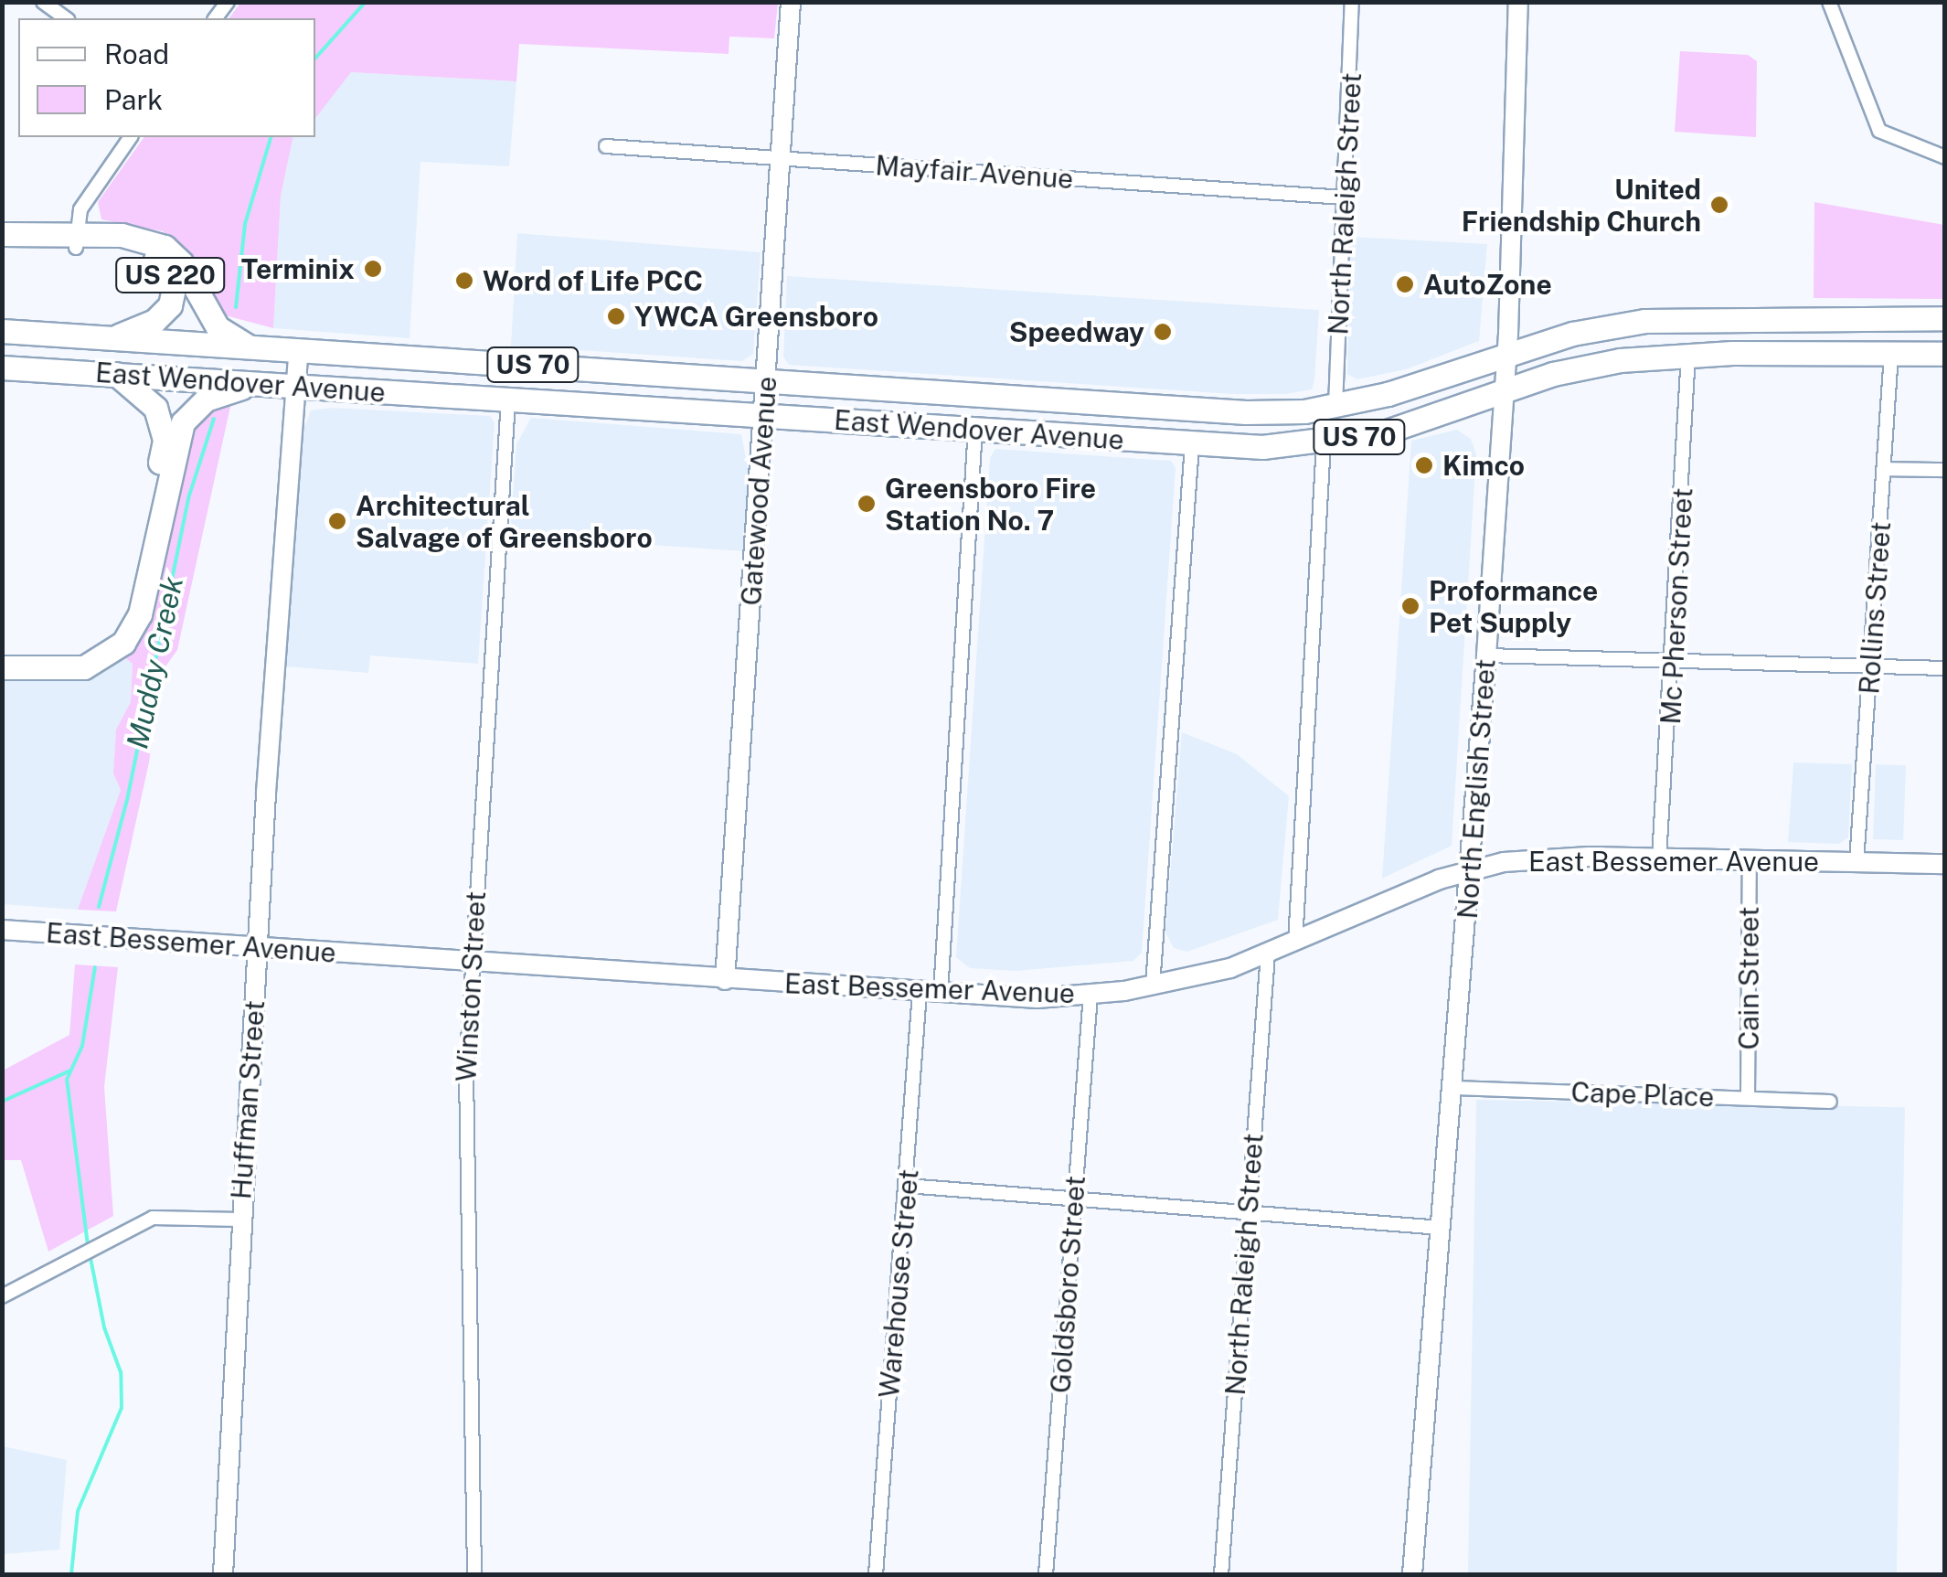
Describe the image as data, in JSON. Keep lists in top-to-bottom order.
{
  "streets": {
    "highway": ["US 220", "US 70", "East Wendover Avenue"],
    "street": [
      "Mayfair Avenue",
      "North Raleigh Street",
      "Gatewood Avenue",
      "Mc Pherson Street",
      "Rollins Street",
      "North English Street",
      "East Bessemer Avenue",
      "Cain Street",
      "Winston Street",
      "Cape Place",
      "Huffman Street",
      "Warehouse Street",
      "Goldsboro Street"
    ]
  },
  "crossings": [
    ["Mayfair Avenue", "North Raleigh Street"],
    ["Mayfair Avenue", "Gatewood Avenue"],
    ["North Raleigh Street", "East Wendover Avenue"],
    ["North Raleigh Street", "East Bessemer Avenue"],
    ["US 220", "East Wendover Avenue"],
    ["East Wendover Avenue", "Gatewood Avenue"],
    ["East Wendover Avenue", "Mc Pherson Street"],
    ["East Wendover Avenue", "Rollins Street"],
    ["East Wendover Avenue", "North English Street"],
    ["East Wendover Avenue", "Winston Street"],
    ["East Wendover Avenue", "Huffman Street"],
    ["Gatewood Avenue", "East Bessemer Avenue"],
    ["Mc Pherson Street", "East Bessemer Avenue"],
    ["Rollins Street", "East Bessemer Avenue"],
    ["North English Street", "East Bessemer Avenue"],
    ["North English Street", "Cape Place"],
    ["East Bessemer Avenue", "Cain Street"],
    ["East Bessemer Avenue", "Winston Street"],
    ["East Bessemer Avenue", "Huffman Street"],
    ["East Bessemer Avenue", "Warehouse Street"],
    ["East Bessemer Avenue", "Goldsboro Street"],
    ["Cain Street", "Cape Place"]
  ],
  "water": ["Muddy Creek"],
  "places": [
    "United Friendship Church",
    "Terminix",
    "Word of Life PCC",
    "AutoZone",
    "YWCA Greensboro",
    "Speedway",
    "Kimco",
    "Greensboro Fire Station No. 7",
    "Architectural Salvage of Greensboro",
    "Proformance Pet Supply"
  ],
  "legend": ["Road", "Park"]
}
